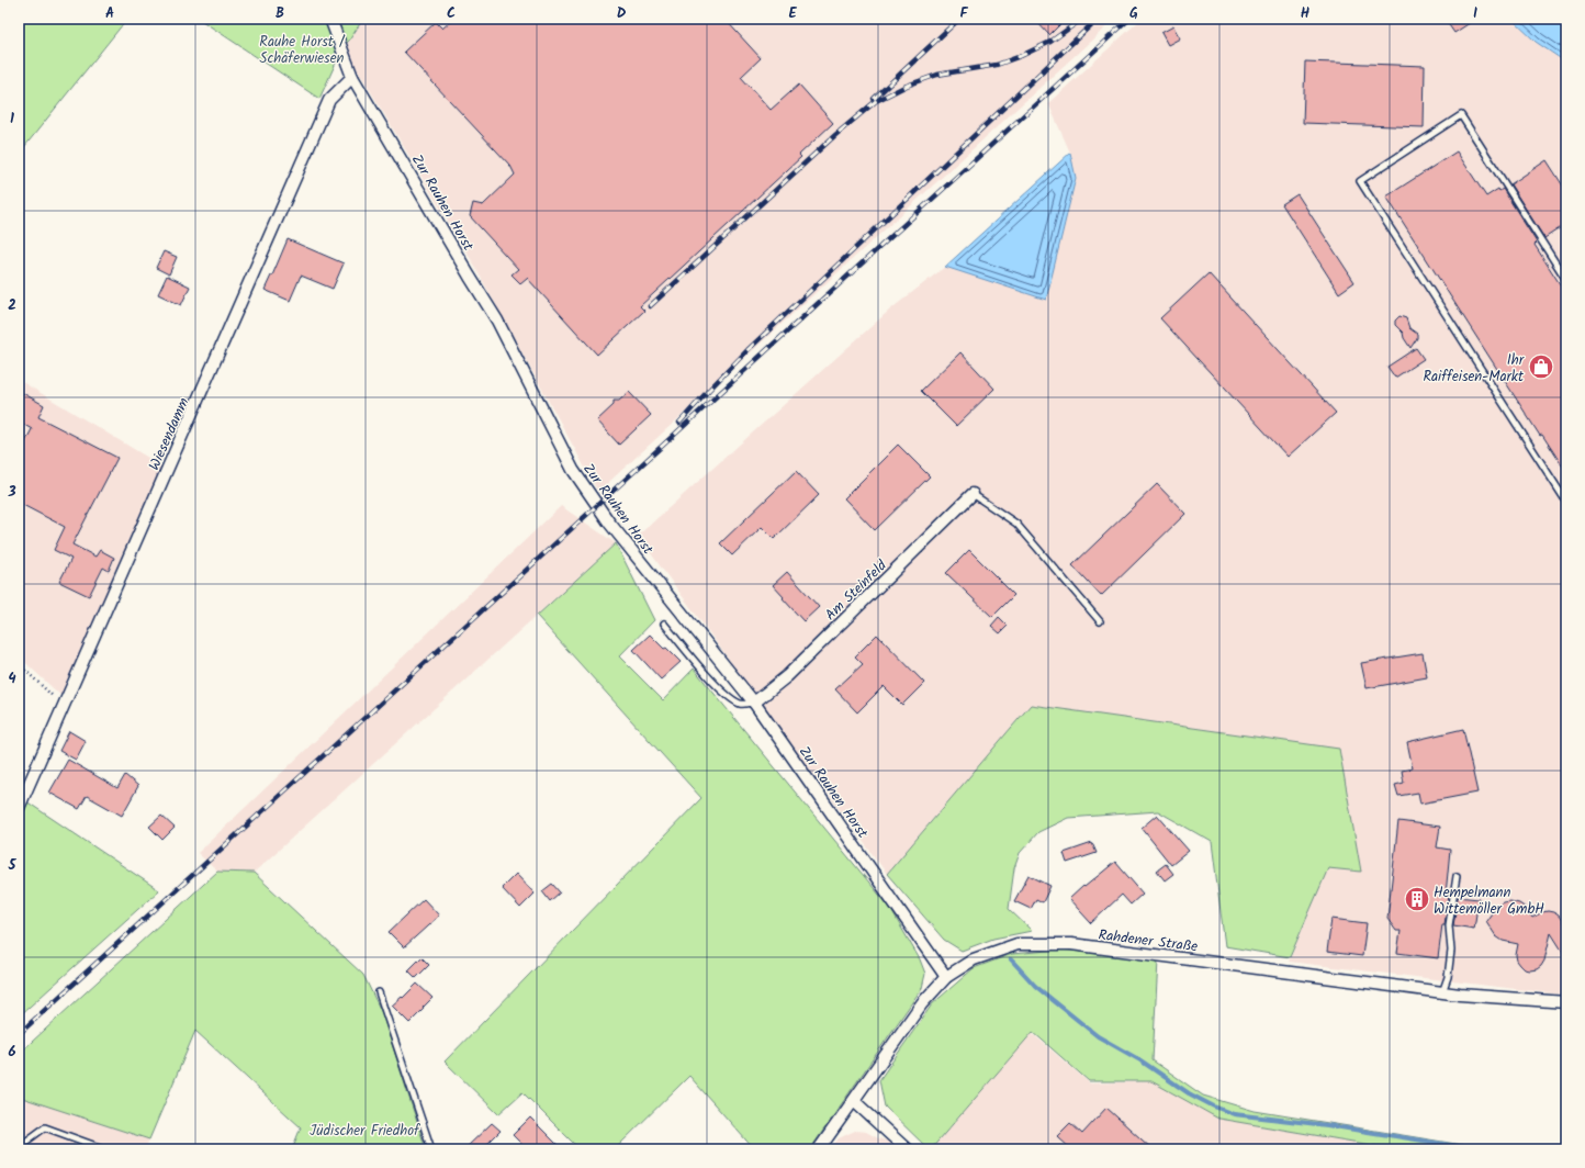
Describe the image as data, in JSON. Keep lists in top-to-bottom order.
{
  "streets": {
    "street": [
      "Zur Rauhen Horst",
      "Wiesendamm",
      "Am Steinfeld",
      "Rahdener Straße"
    ]
  },
  "crossings": [
    ["Zur Rauhen Horst", "Wiesendamm"],
    ["Zur Rauhen Horst", "Am Steinfeld"],
    ["Zur Rauhen Horst", "Rahdener Straße"]
  ],
  "parks": ["Rauhe Horst / Schäferwiesen", "Jüdischer Friedhof"],
  "places": {
    "shop": ["Ihr Raiffeisen-Markt"],
    "building": ["Hempelmann Wittemöller GmbH"]
  },
  "grid": {
    "columns": [
      "A",
      "B",
      "C",
      "D",
      "E",
      "F",
      "G",
      "H",
      "I"
    ],
    "rows": [
      "1",
      "2",
      "3",
      "4",
      "5",
      "6"
    ]
  }
}
